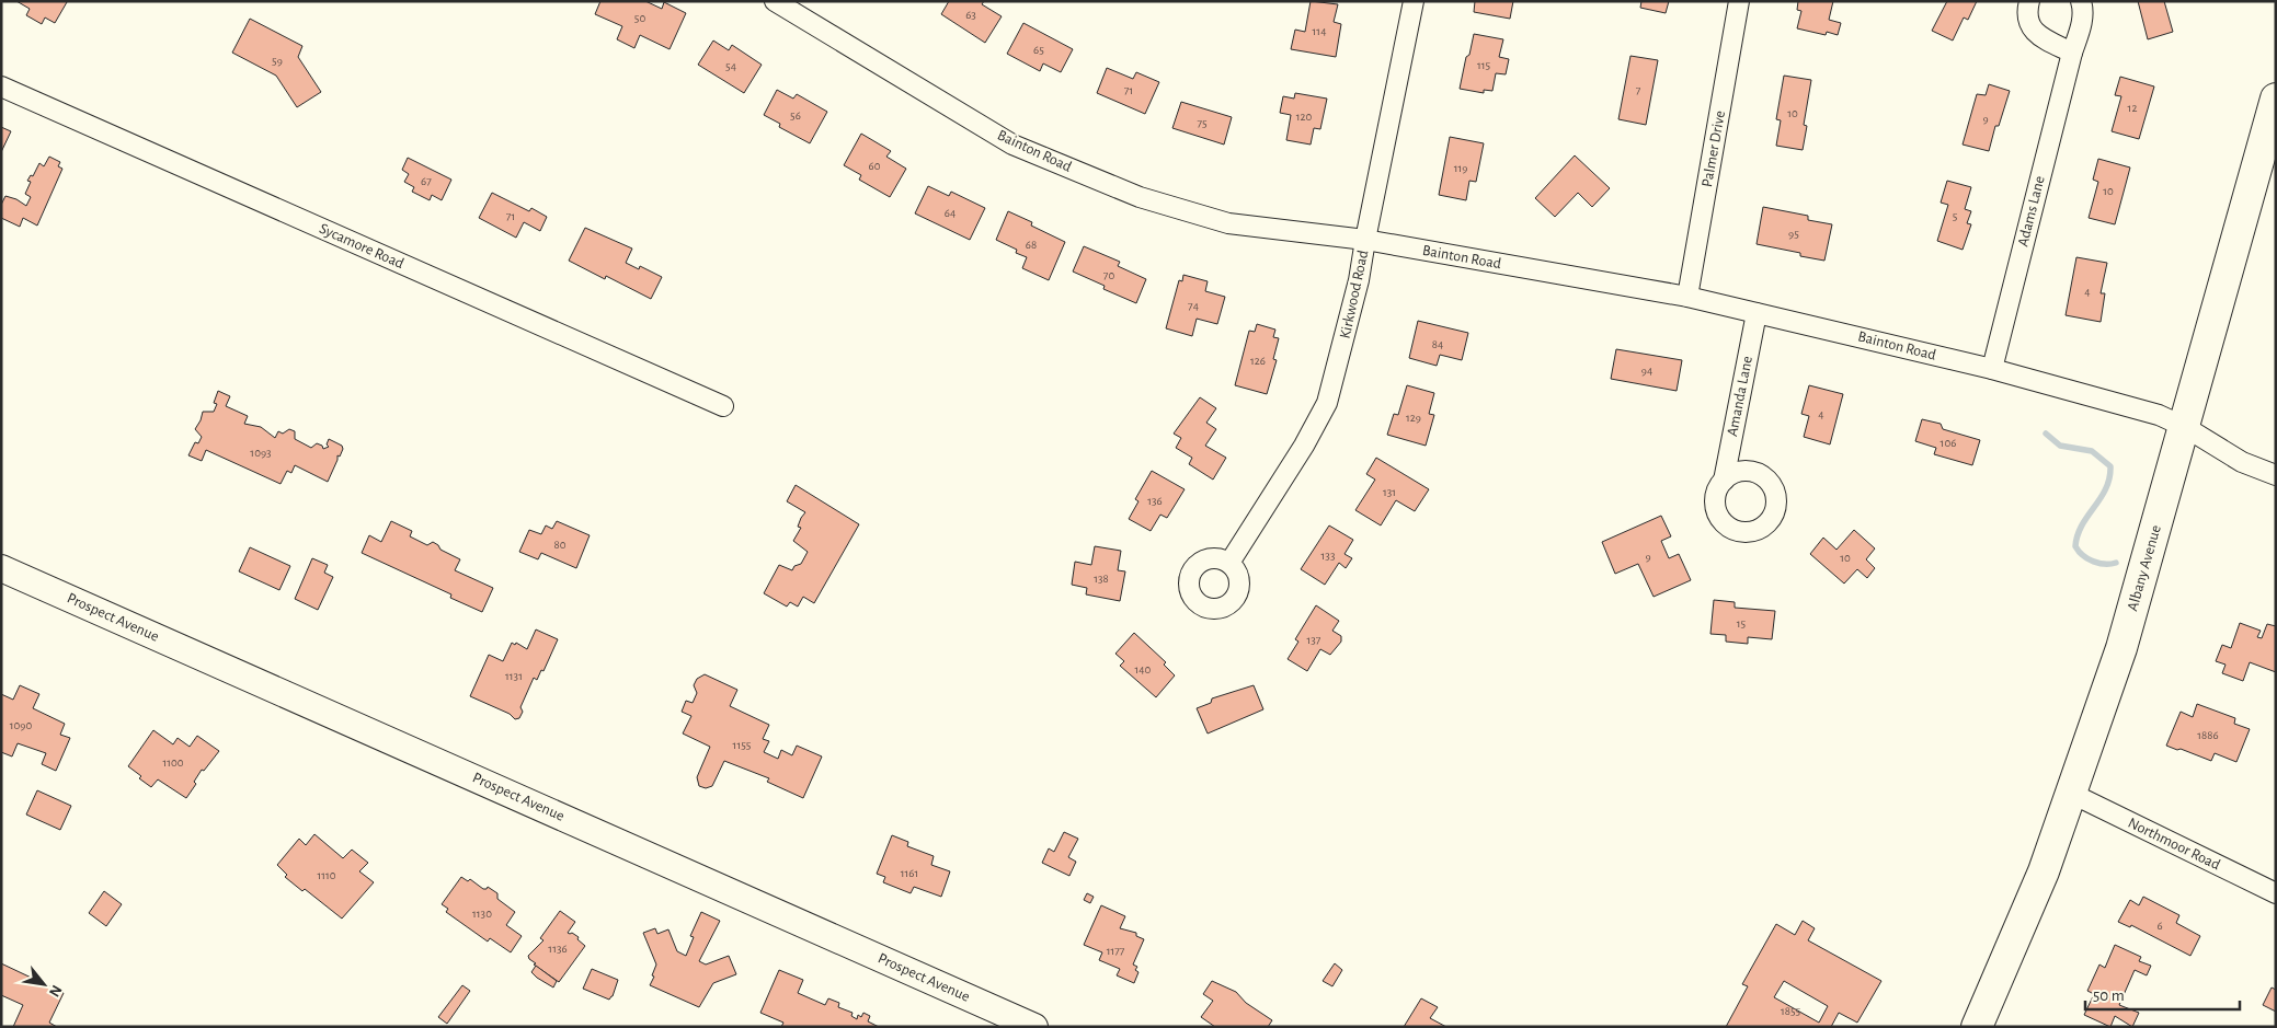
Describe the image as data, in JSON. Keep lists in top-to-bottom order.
{
  "streets": {
    "highway": ["Albany Avenue"],
    "main road": ["Prospect Avenue"],
    "street": [
      "Palmer Drive",
      "Bainton Road",
      "Adams Lane",
      "Sycamore Road",
      "Kirkwood Road",
      "Amanda Lane",
      "Northmoor Road"
    ]
  },
  "crossings": [
    ["Palmer Drive", "Bainton Road"],
    ["Bainton Road", "Adams Lane"],
    ["Bainton Road", "Kirkwood Road"],
    ["Bainton Road", "Amanda Lane"],
    ["Bainton Road", "Albany Avenue"],
    ["Albany Avenue", "Northmoor Road"]
  ],
  "house_numbers": [
    "63",
    "50",
    "114",
    "65",
    "59",
    "115",
    "54",
    "71",
    "7",
    "12",
    "10",
    "56",
    "120",
    "9",
    "75",
    "60",
    "119",
    "67",
    "10",
    "64",
    "71",
    "5",
    "95",
    "68",
    "70",
    "4",
    "74",
    "84",
    "126",
    "94",
    "4",
    "129",
    "106",
    "1093",
    "131",
    "136",
    "80",
    "133",
    "9",
    "10",
    "138",
    "15",
    "137",
    "140",
    "1131",
    "1090",
    "1886",
    "1155",
    "1100",
    "1161",
    "1110",
    "1130",
    "6",
    "1136",
    "1177",
    "1855"
  ],
  "scale_bar": "50 m",
  "north": "bottom right"
}
